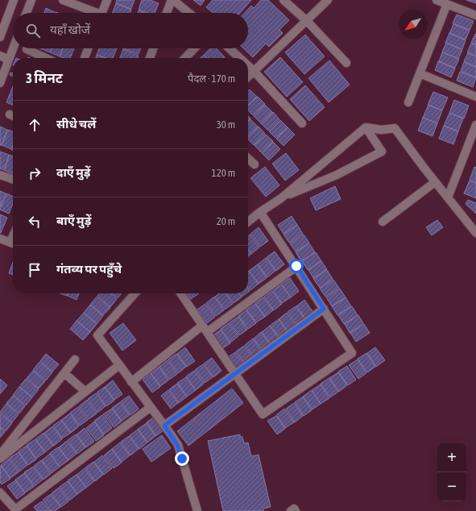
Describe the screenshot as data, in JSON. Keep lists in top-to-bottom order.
{
  "north": "bottom left",
  "page": {
    "search": "यहाँ खोजें",
    "heading": ["3 मिनट", "पैदल · 170 m"],
    "list": [
      ["सीधे चलें", "30 m"],
      ["दाएँ मुड़ें", "120 m"],
      ["बाएँ मुड़ें", "20 m"],
      "गंतव्य पर पहुँचे"
    ],
    "map_buttons": ["+", "−"]
  }
}
